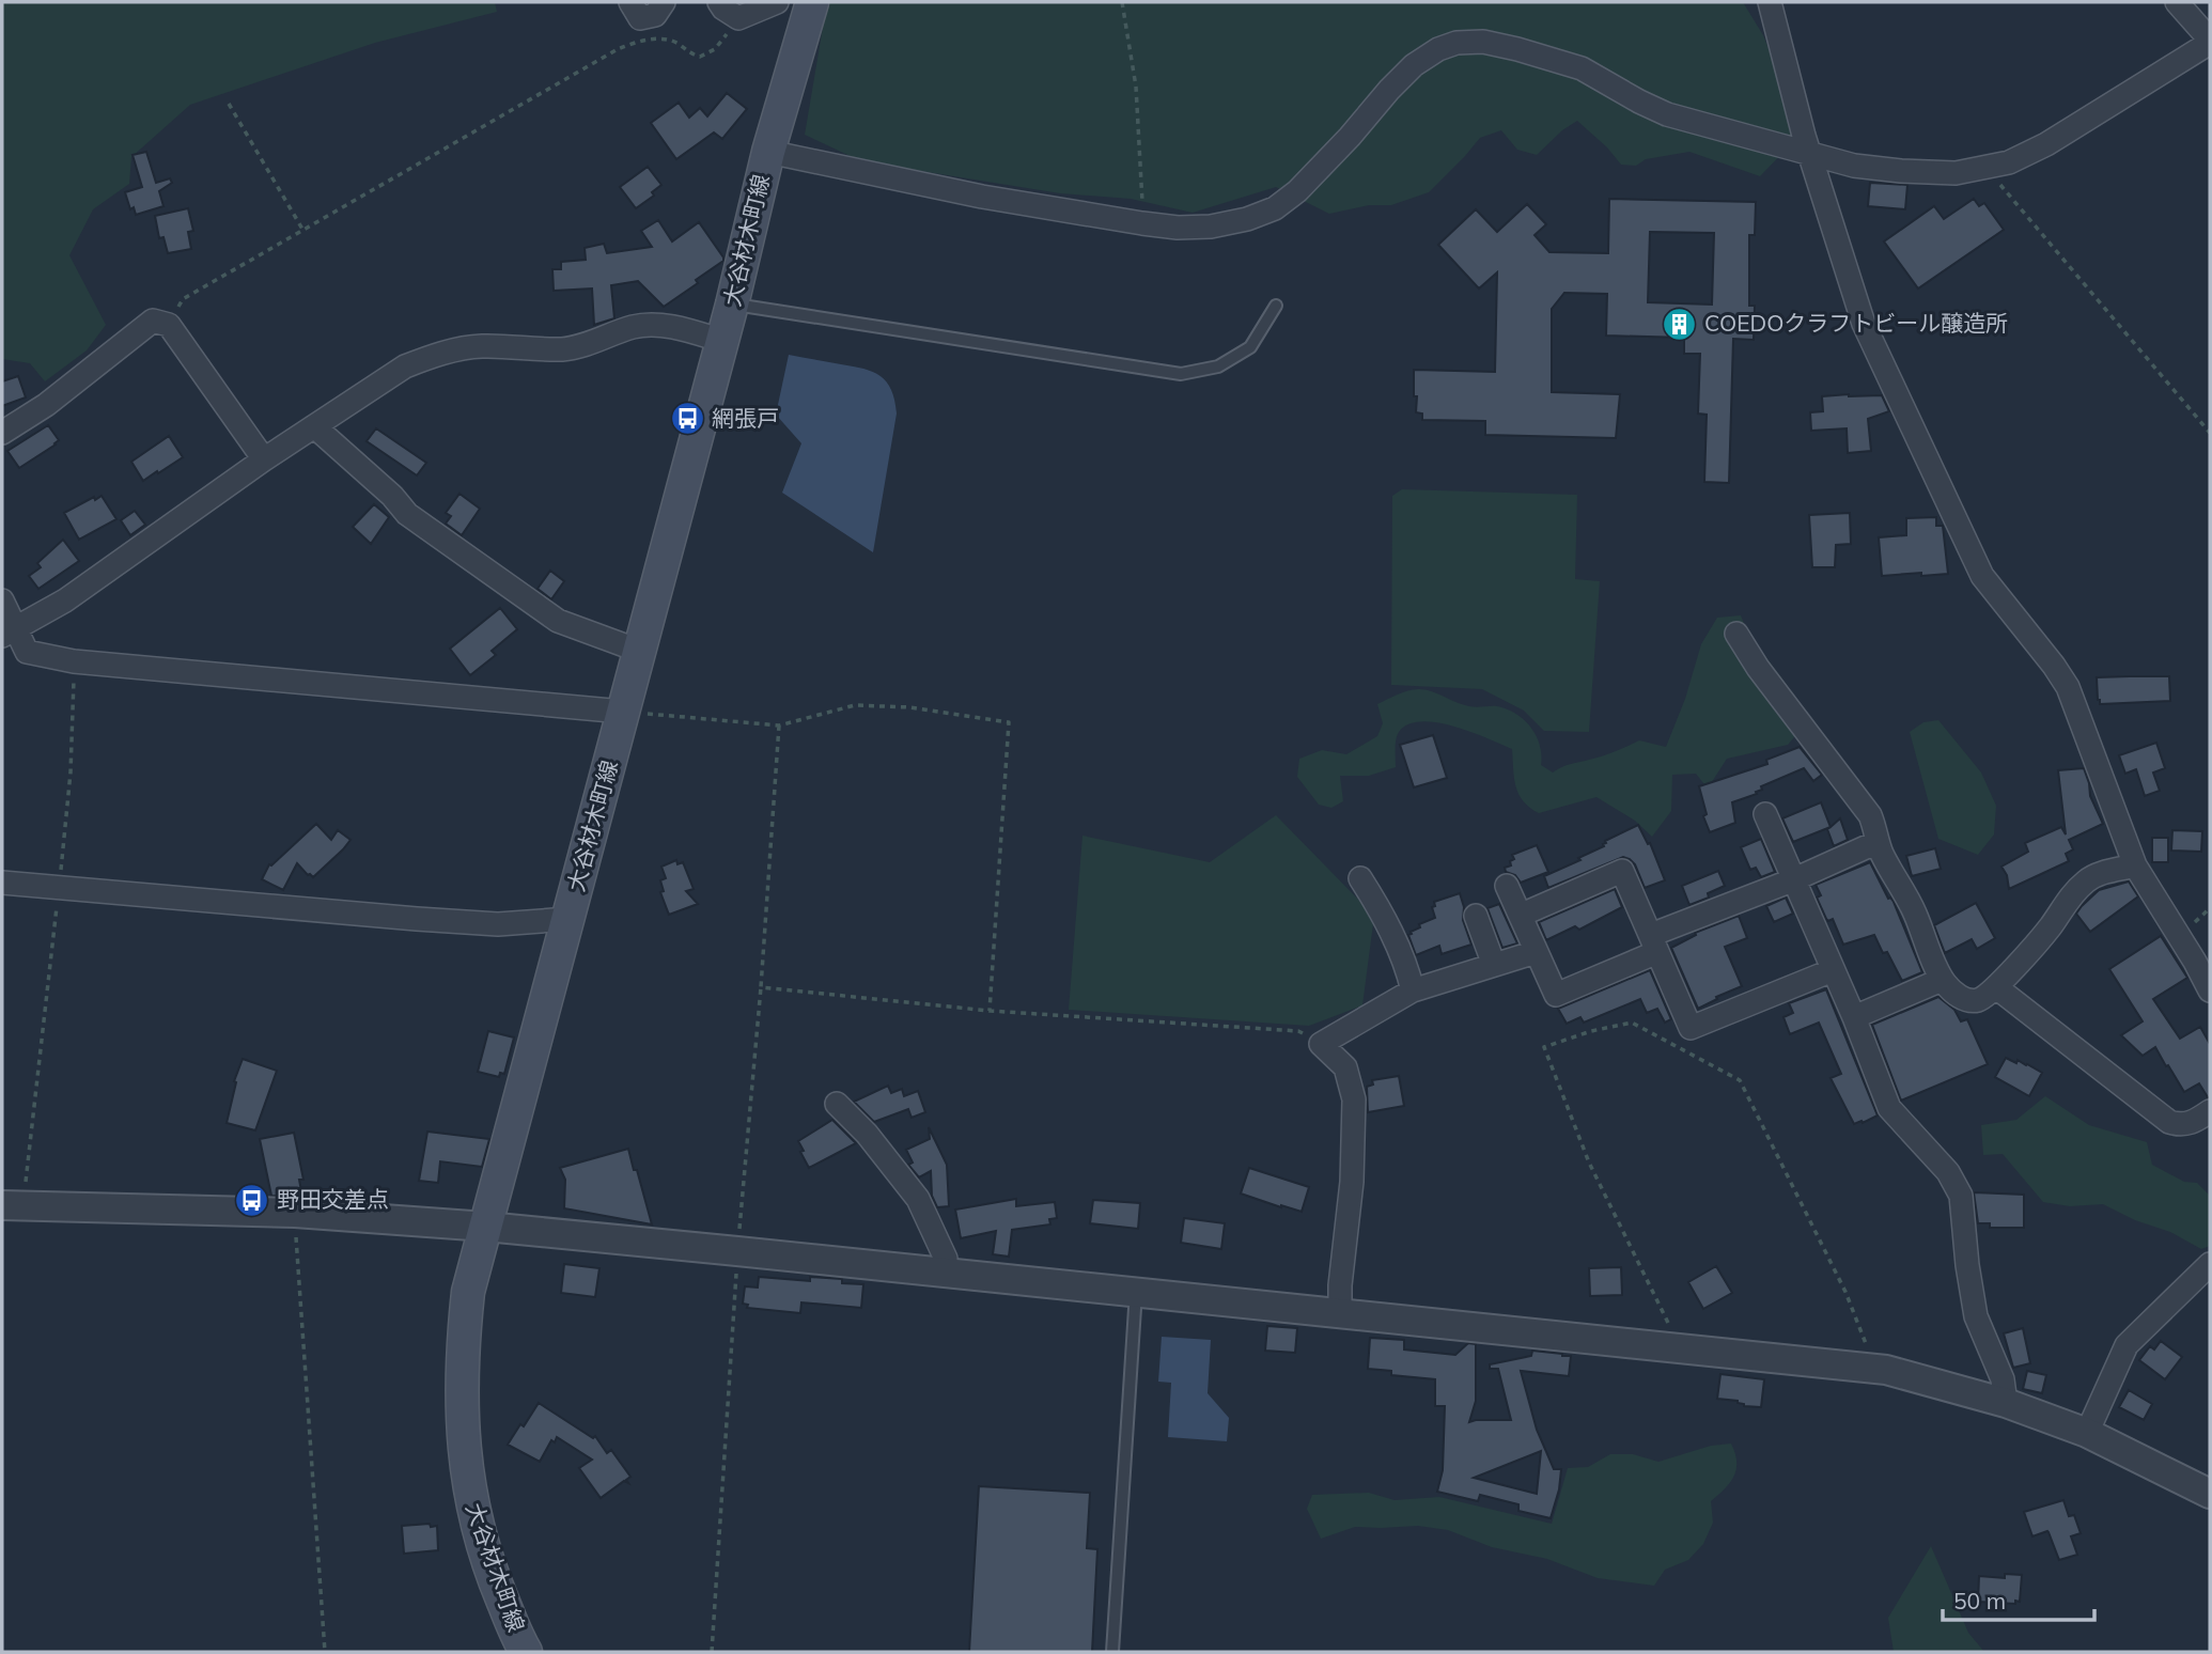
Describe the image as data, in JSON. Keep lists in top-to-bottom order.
{
  "streets": {
    "main road": ["大谷材木町線"]
  },
  "places": {
    "building": ["COEDOクラフトビール醸造所"],
    "bus stop": ["網張戸", "野田交差点"]
  },
  "scale_bar": "50 m"
}
